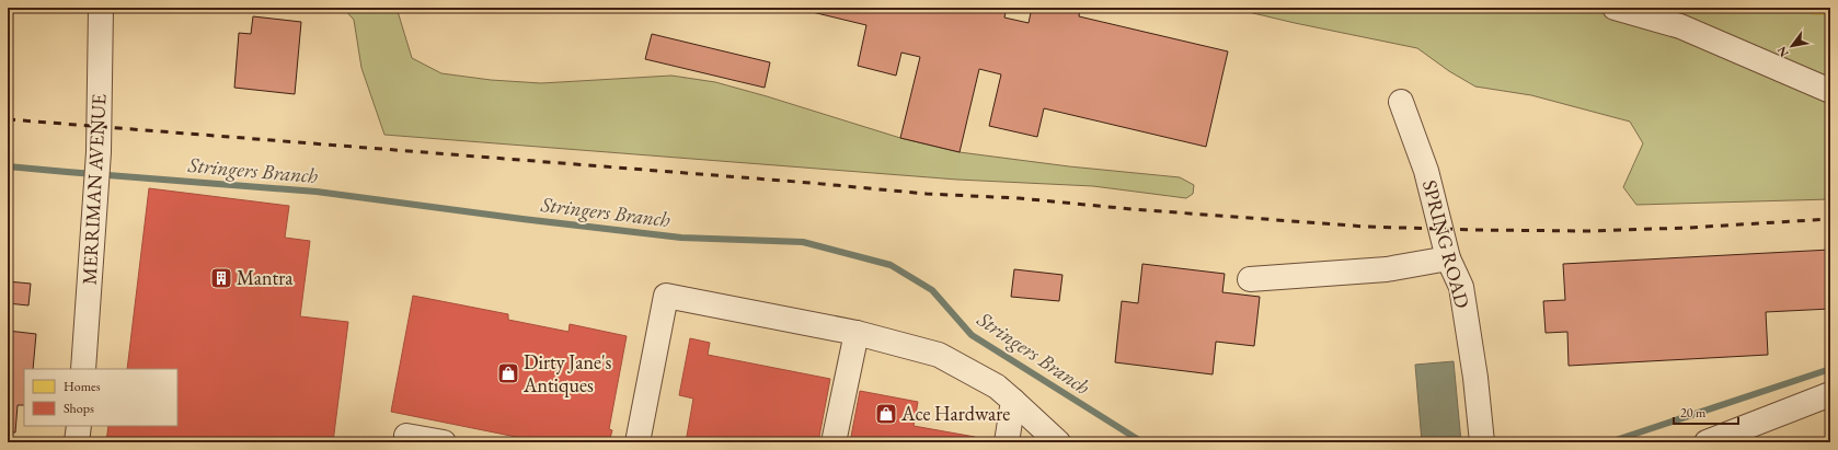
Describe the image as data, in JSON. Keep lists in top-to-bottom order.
{
  "streets": {
    "street": ["MERRIMAN AVENUE", "SPRING ROAD"]
  },
  "water": ["Stringers Branch"],
  "places": {
    "building": ["Mantra"],
    "shop": ["Dirty Jane's Antiques", "Ace Hardware"]
  },
  "legend": ["Homes", "Shops"],
  "scale_bar": "20 m",
  "north": "bottom left"
}
